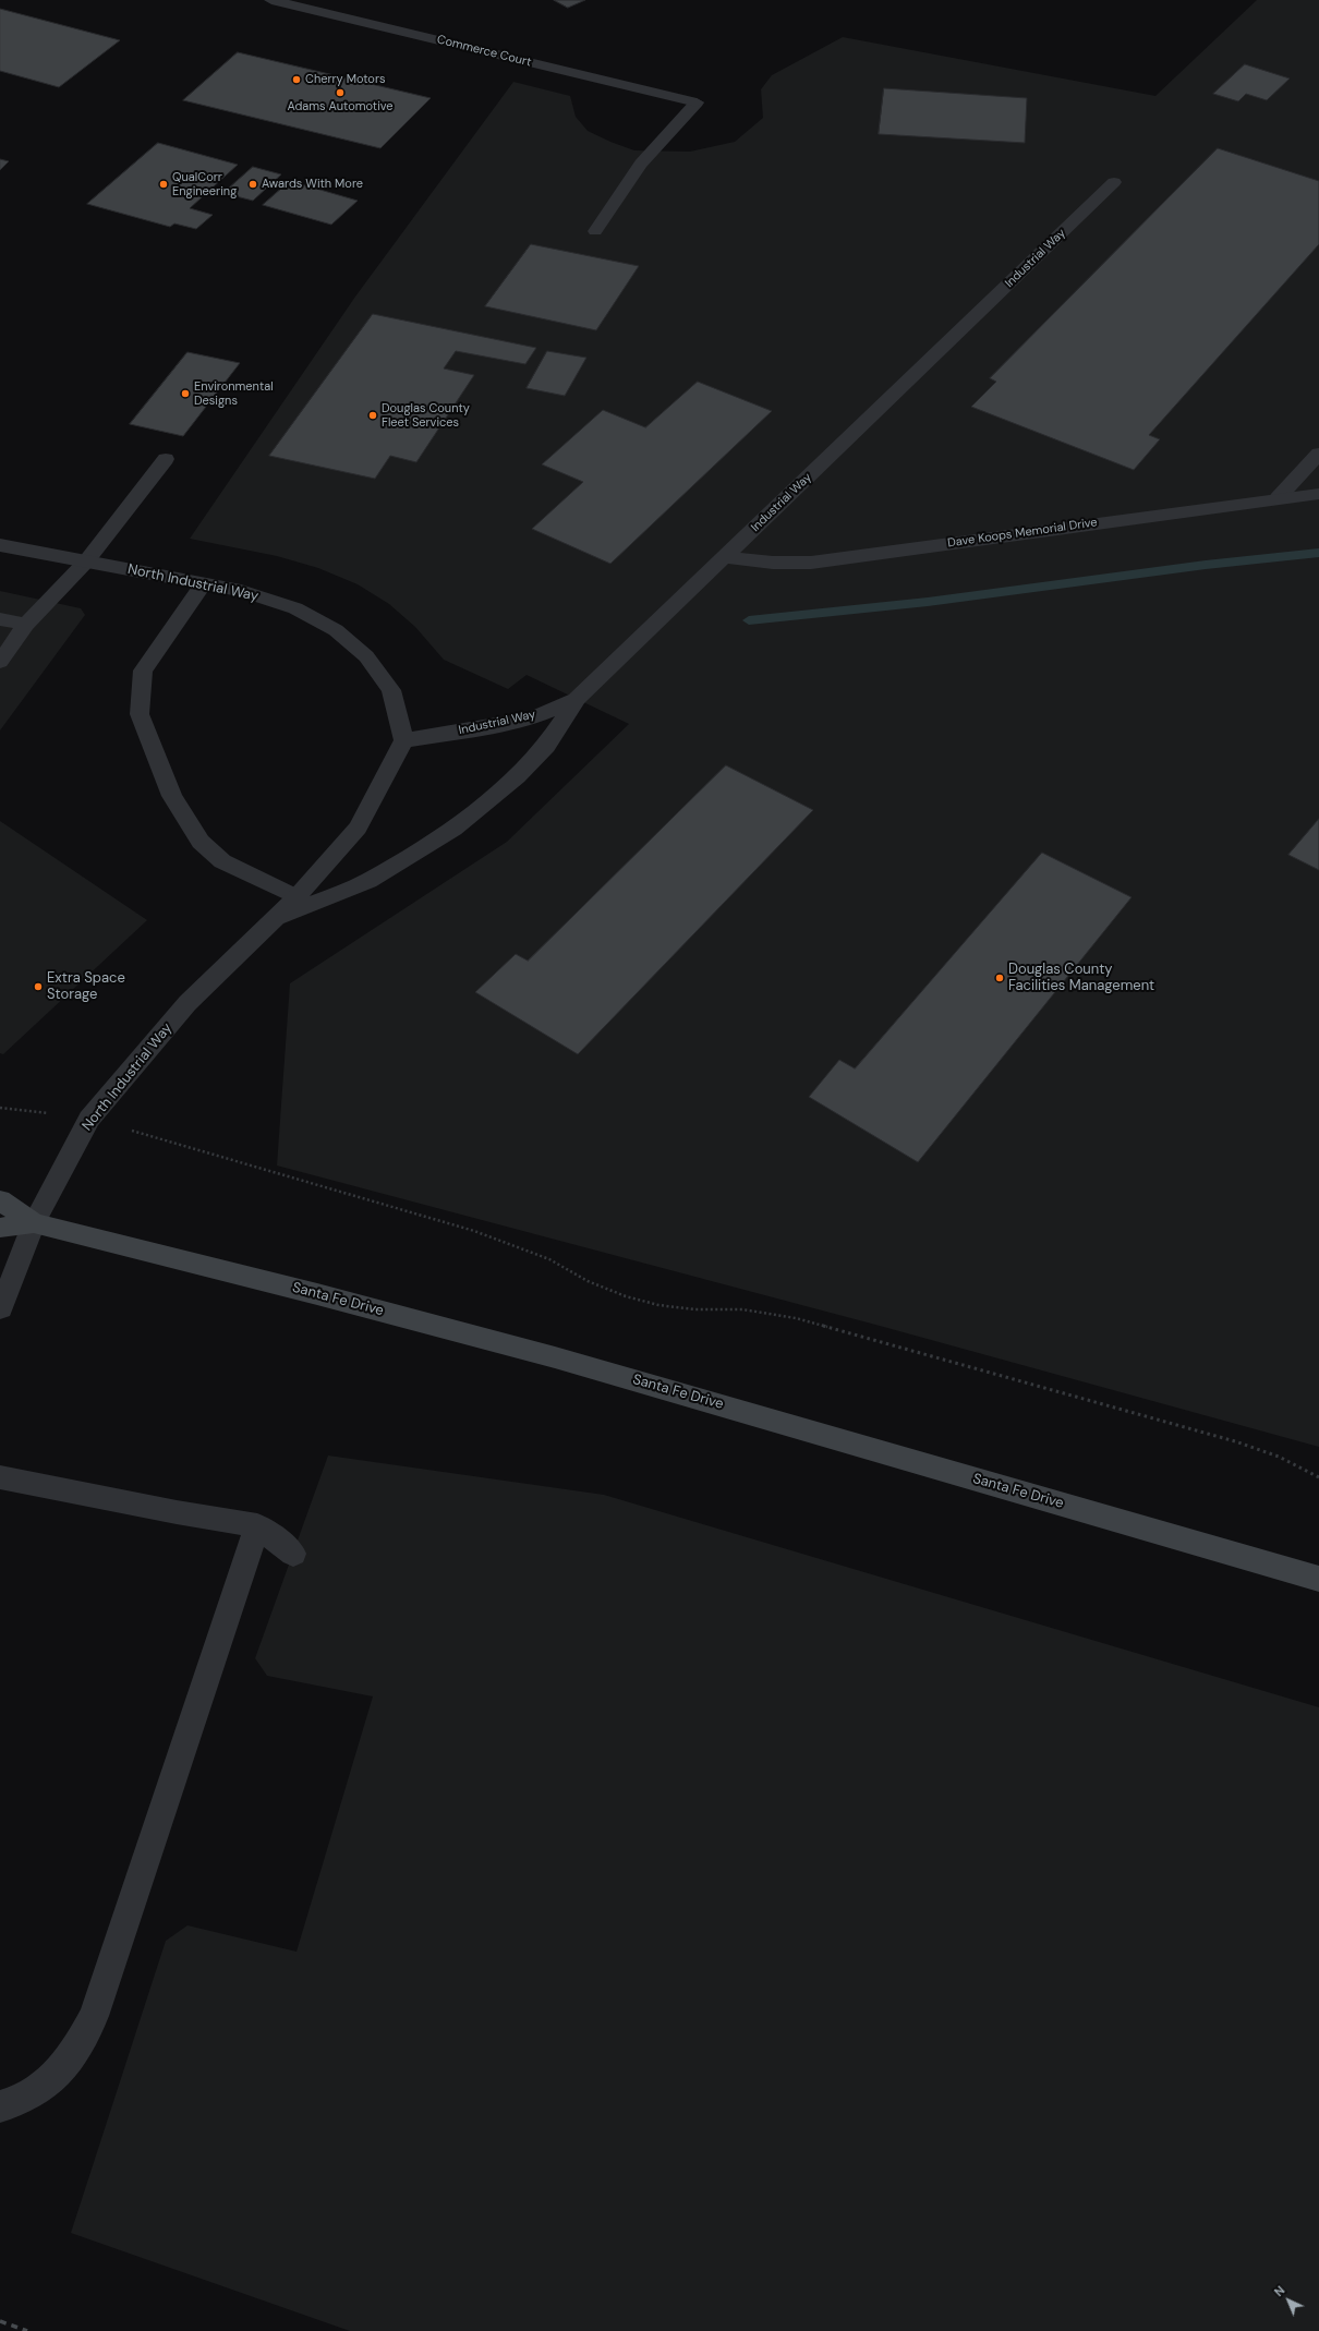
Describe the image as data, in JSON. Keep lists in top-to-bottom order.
{
  "streets": {
    "main road": ["Santa Fe Drive"],
    "street": [
      "Commerce Court",
      "Industrial Way",
      "Dave Koops Memorial Drive",
      "North Industrial Way"
    ]
  },
  "crossings": [
    ["Industrial Way", "Dave Koops Memorial Drive"],
    ["Industrial Way", "North Industrial Way"],
    ["North Industrial Way", "Santa Fe Drive"]
  ],
  "places": [
    "Cherry Motors",
    "Adams Automotive",
    "QualCorr Engineering",
    "Awards With More",
    "Environmental Designs",
    "Douglas County Fleet Services",
    "Douglas County Facilities Management",
    "Extra Space Storage"
  ],
  "north": "top left"
}
